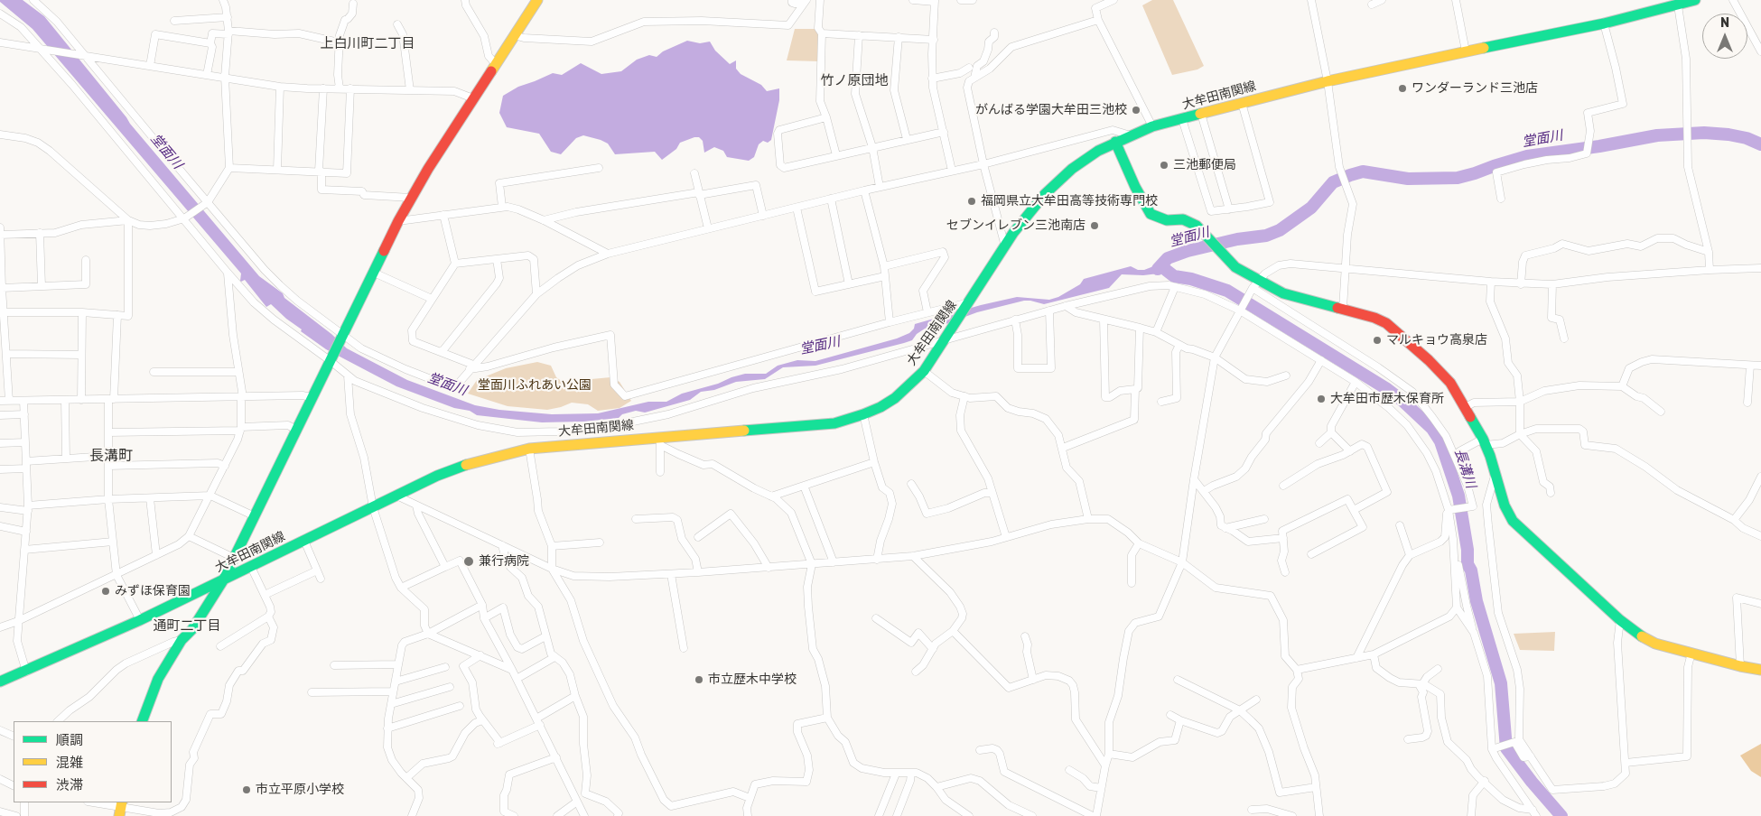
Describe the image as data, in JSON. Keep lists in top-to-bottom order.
{
  "streets": {
    "main road": ["大牟田南関線"]
  },
  "districts": [
    "上白川町二丁目",
    "竹ノ原団地",
    "長溝町",
    "通町二丁目"
  ],
  "water": ["堂面川", "長溝川"],
  "parks": ["堂面川ふれあい公園"],
  "places": [
    "ワンダーランド三池店",
    "がんばる学園大牟田三池校",
    "三池郵便局",
    "福岡県立大牟田高等技術専門校",
    "セブンイレブン三池南店",
    "マルキョウ高泉店",
    "大牟田市歴木保育所",
    "兼行病院",
    "みずほ保育園",
    "市立歴木中学校",
    "市立平原小学校"
  ],
  "legend": ["順調", "混雑", "渋滞"],
  "north": "top"
}
